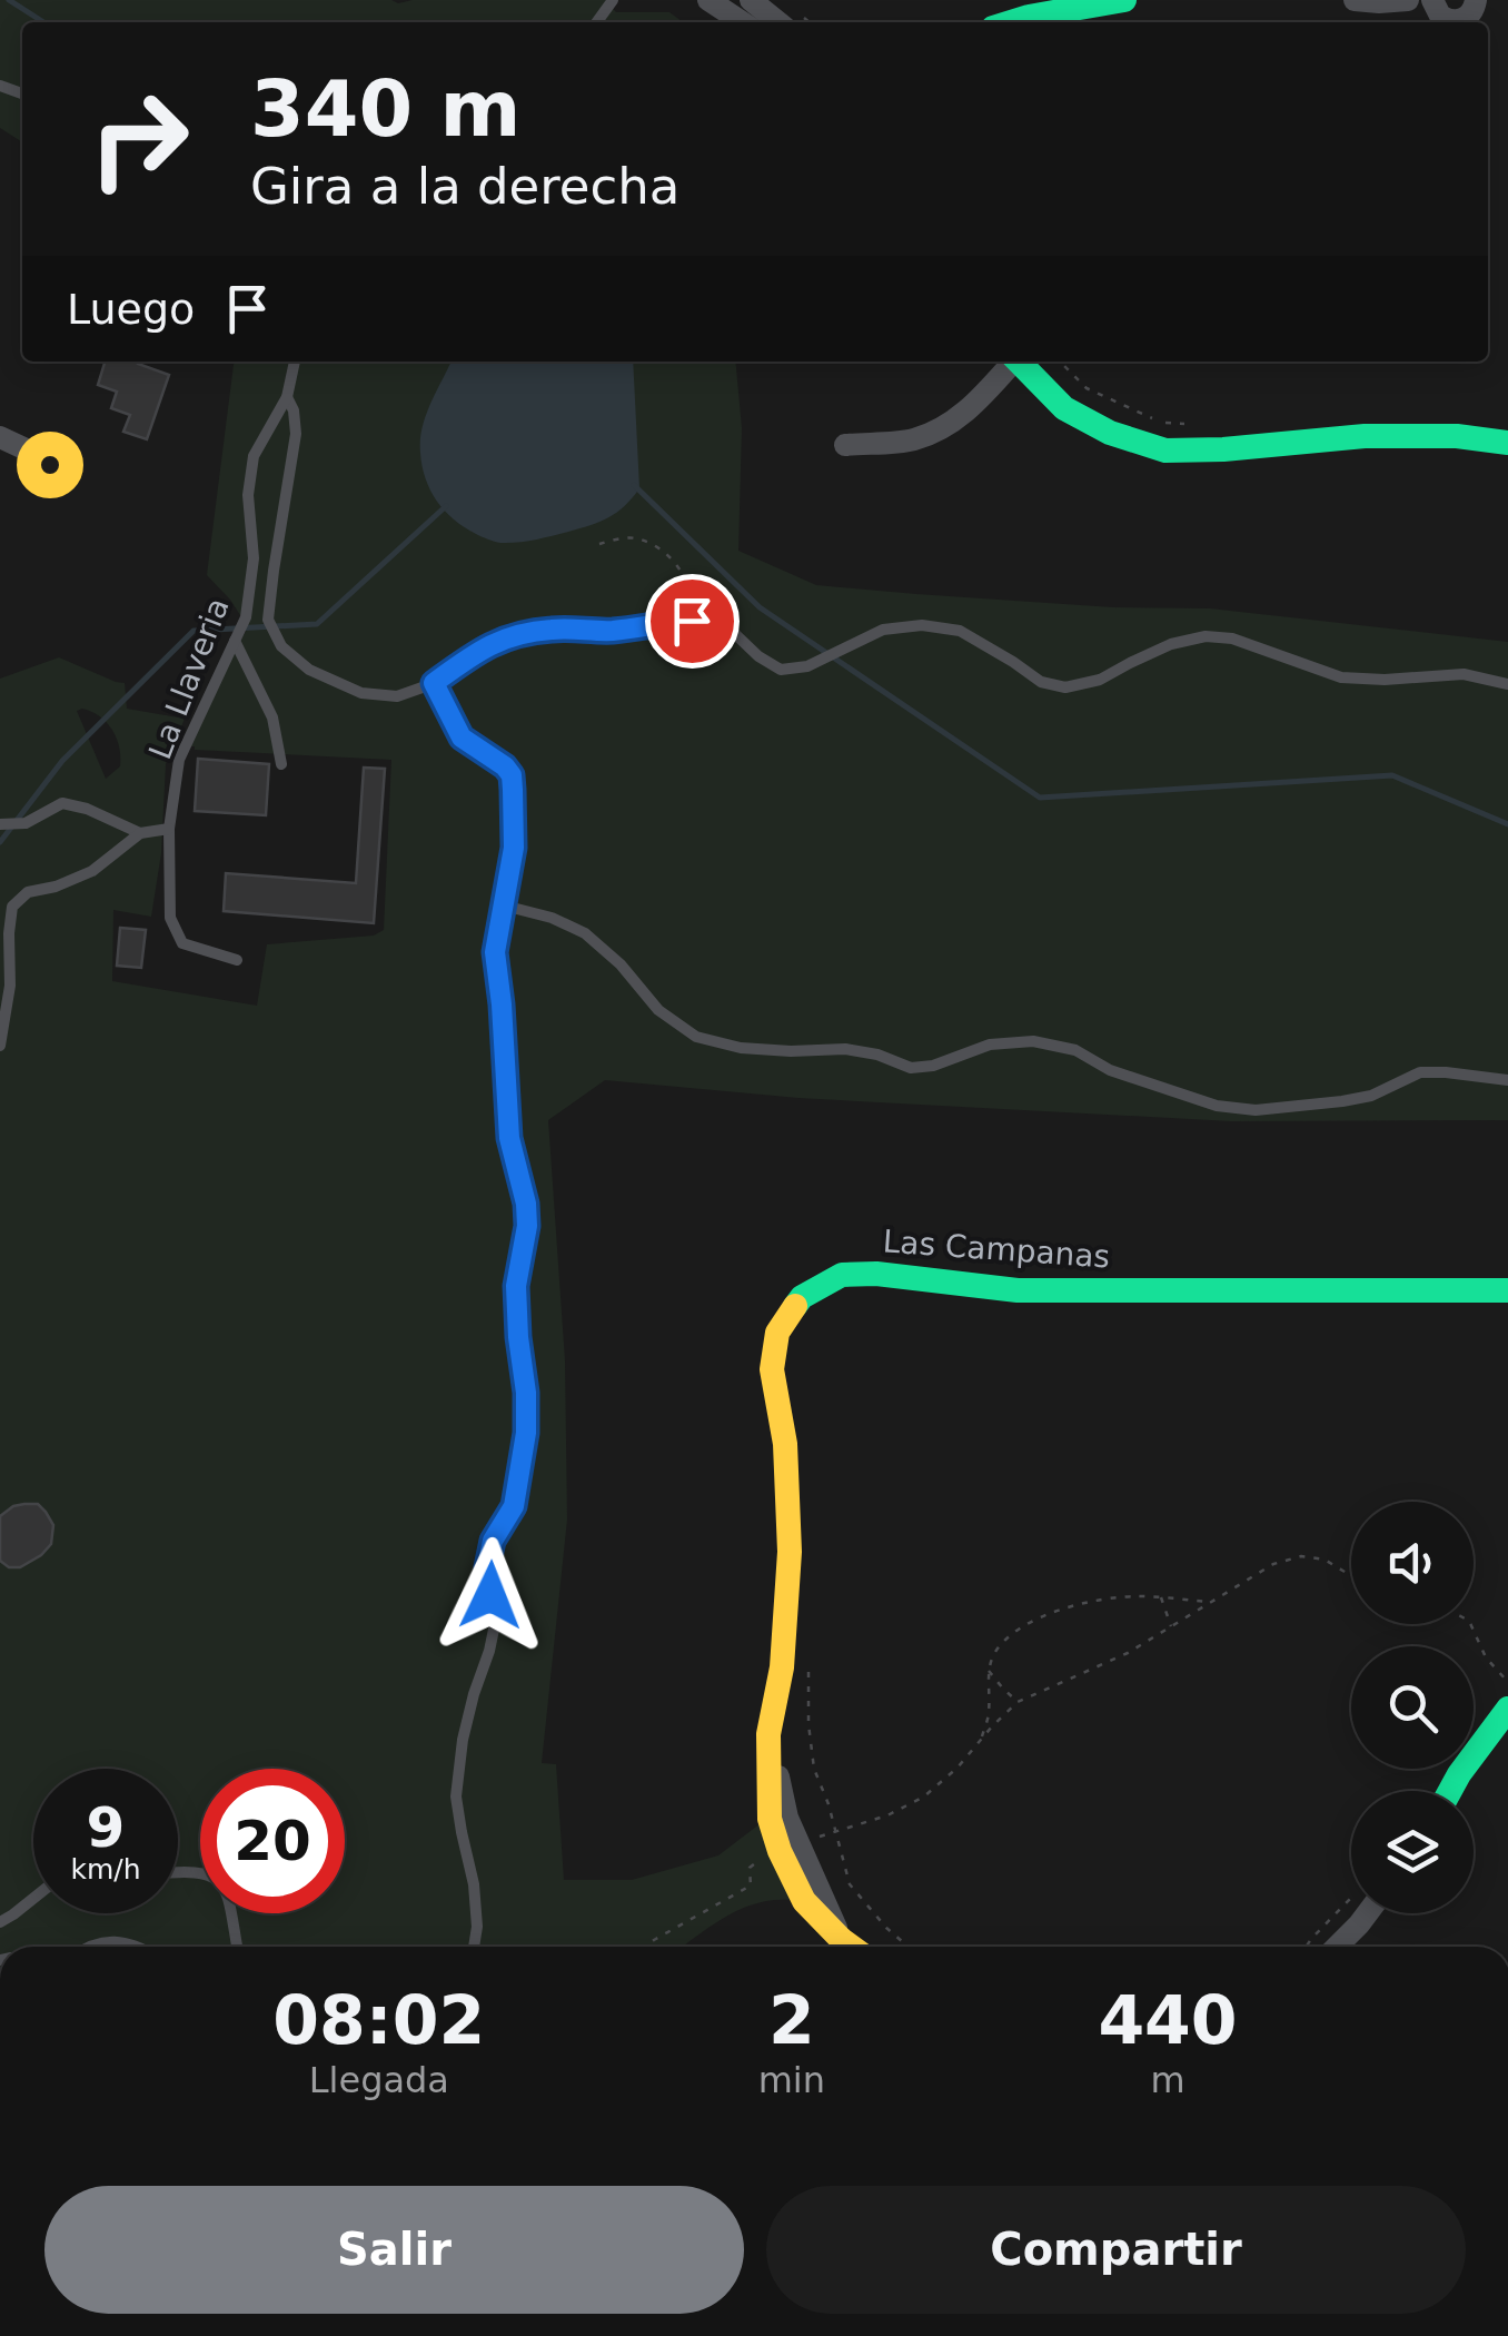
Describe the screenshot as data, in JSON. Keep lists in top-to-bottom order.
{
  "streets": {
    "street": ["Las Campanas"],
    "lane": ["La Llaveria"]
  },
  "page": {
    "turn": ["340 m", "Gira a la derecha"],
    "then": "Luego",
    "speed": "9 km/h",
    "limit": "20",
    "eta": [
      "08:02",
      "Llegada",
      "2",
      "min",
      "440",
      "m"
    ],
    "buttons": ["Salir", "Compartir"]
  }
}
